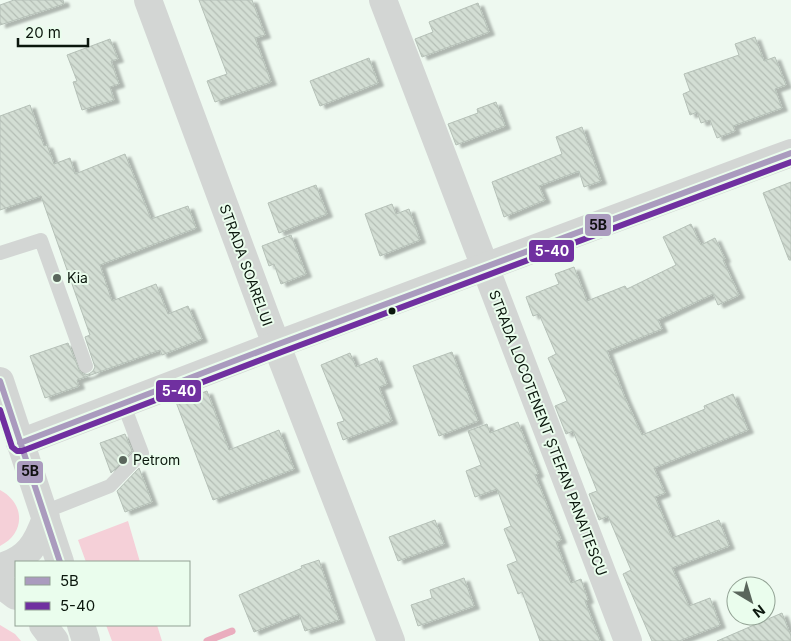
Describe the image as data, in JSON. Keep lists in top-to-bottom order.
{
  "streets": {
    "street": ["STRADA SOARELUI", "STRADA LOCOTENENT ȘTEFAN PANAITESCU"]
  },
  "places": ["Kia", "Petrom"],
  "lines": ["transit line 5B", "transit line 5-40"],
  "legend": ["5B", "5-40"],
  "scale_bar": "20 m",
  "north": "bottom right"
}
